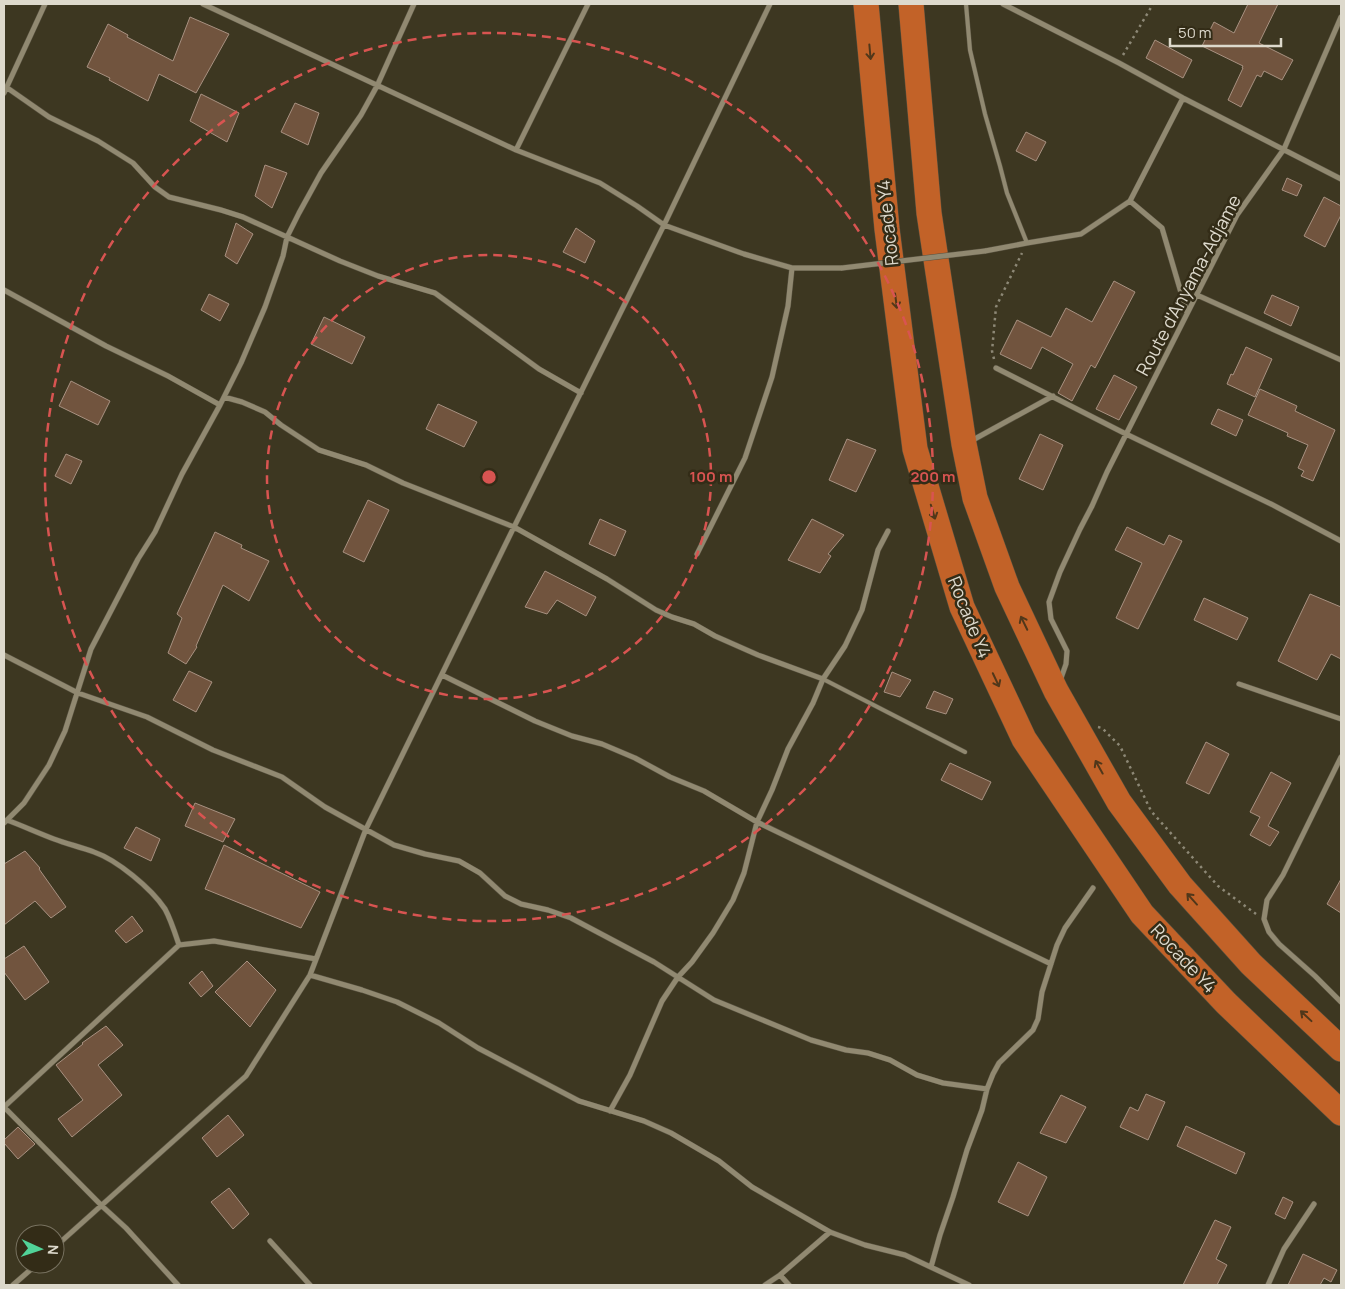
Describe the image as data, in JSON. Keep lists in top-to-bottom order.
{
  "streets": {
    "highway": ["Rocade Y4"],
    "street": ["Route d'Anyama-Adjame"]
  },
  "scale_bar": "50 m",
  "north": "right",
  "rings": ["100 m", "200 m"]
}
